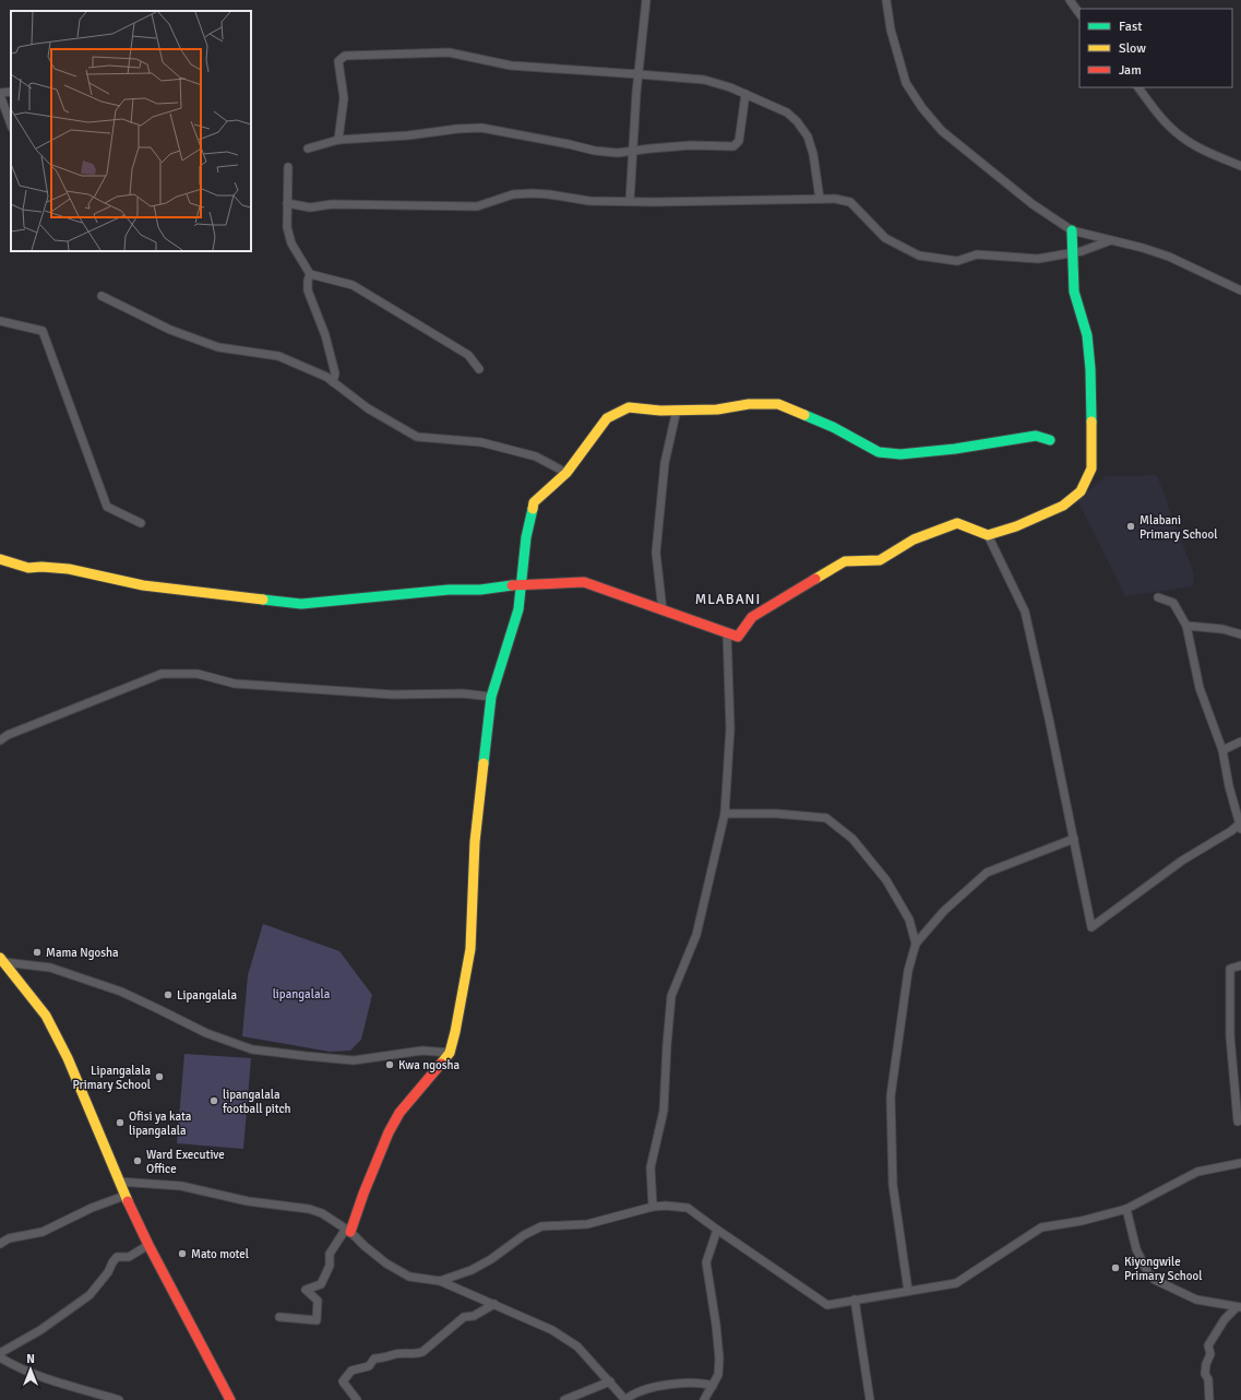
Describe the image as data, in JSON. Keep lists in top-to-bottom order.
{
  "districts": ["MLABANI"],
  "parks": ["lipangalala"],
  "places": [
    "Mlabani Primary School",
    "Mama Ngosha",
    "Lipangalala",
    "Kwa ngosha",
    "Lipangalala Primary School",
    "lipangalala football pitch",
    "Ofisi ya kata lipangalala",
    "Ward Executive Office",
    "Mato motel",
    "Kiyongwile Primary School"
  ],
  "legend": ["Fast", "Slow", "Jam"],
  "north": "top"
}
